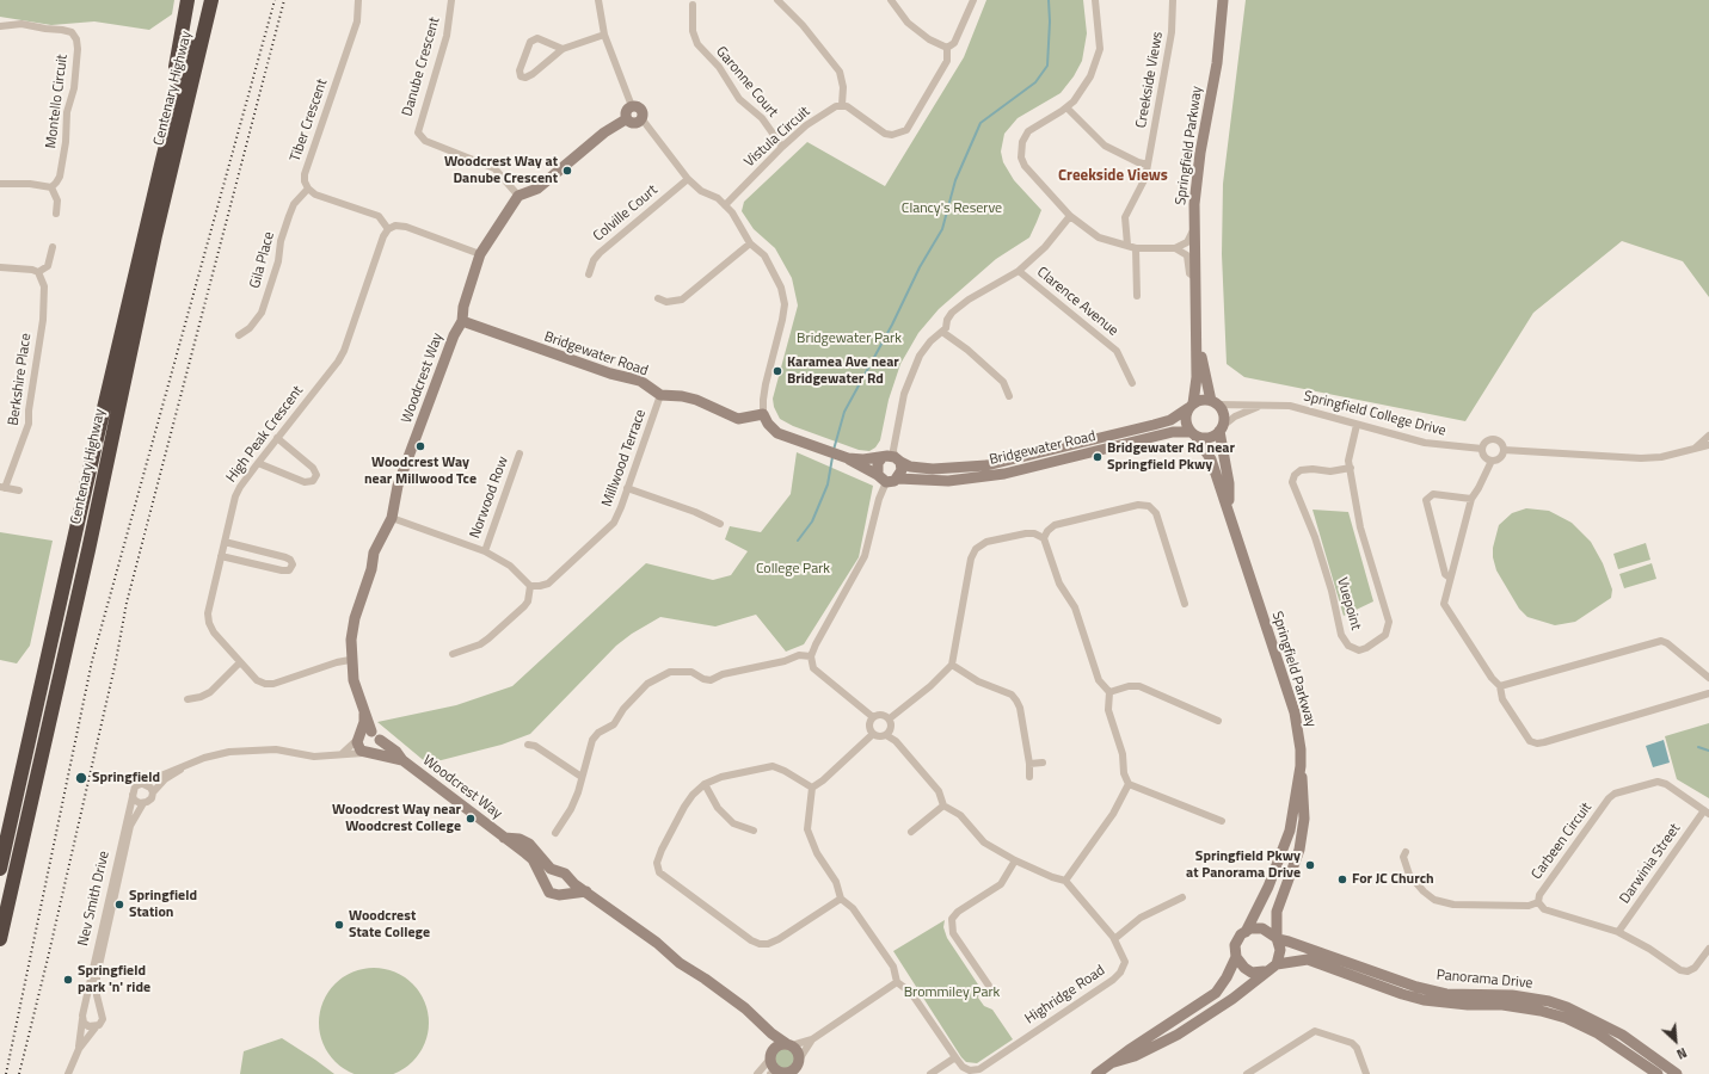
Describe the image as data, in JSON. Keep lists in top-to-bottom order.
{
  "streets": {
    "highway": ["Centenary Highway"],
    "street": [
      "Danube Crescent",
      "Creekside Views",
      "Garonne Court",
      "Montello Circuit",
      "Tiber Crescent",
      "Vistula Circuit",
      "Springfield Parkway",
      "Colville Court",
      "Gila Place",
      "Clarence Avenue",
      "Bridgewater Road",
      "Woodcrest Way",
      "Berkshire Place",
      "Springfield College Drive",
      "High Peak Crescent",
      "Millwood Terrace",
      "Norwood Row",
      "Vuepoint",
      "Carbeen Circuit",
      "Darwinia Street",
      "Nev Smith Drive",
      "Panorama Drive",
      "Highridge Road"
    ]
  },
  "crossings": [
    ["Danube Crescent", "Woodcrest Way"],
    ["Garonne Court", "Vistula Circuit"],
    ["Tiber Crescent", "Gila Place"],
    ["Springfield Parkway", "Bridgewater Road"],
    ["Springfield Parkway", "Springfield College Drive"],
    ["Springfield Parkway", "Panorama Drive"],
    ["Clarence Avenue", "Bridgewater Road"],
    ["Bridgewater Road", "Woodcrest Way"],
    ["Bridgewater Road", "Springfield College Drive"],
    ["Bridgewater Road", "Millwood Terrace"],
    ["Woodcrest Way", "High Peak Crescent"],
    ["Springfield College Drive", "Vuepoint"],
    ["Carbeen Circuit", "Darwinia Street"]
  ],
  "districts": ["Creekside Views"],
  "parks": [
    "Clancy's Reserve",
    "Bridgewater Park",
    "College Park",
    "Brommiley Park"
  ],
  "places": [
    "Woodcrest Way at Danube Crescent",
    "Karamea Ave near Bridgewater Rd",
    "Woodcrest Way near Millwood Tce",
    "Bridgewater Rd near Springfield Pkwy",
    "Springfield",
    "Woodcrest Way near Woodcrest College",
    "Springfield Pkwy at Panorama Drive",
    "For JC Church",
    "Springfield Station",
    "Woodcrest State College",
    "Springfield park 'n' ride"
  ],
  "north": "bottom right"
}
